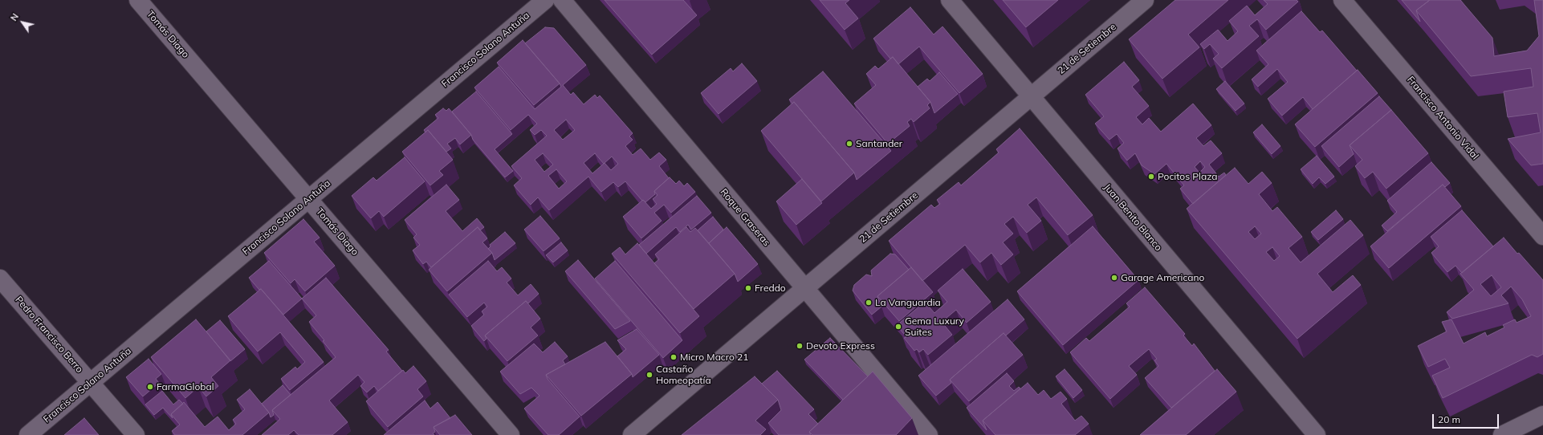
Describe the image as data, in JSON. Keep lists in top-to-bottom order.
{
  "streets": {
    "street": [
      "Tomás Diago",
      "21 de Setiembre",
      "Francisco Solano Antuña",
      "Francisco Antonio Vidal",
      "Roque Graseras",
      "Juan Benito Blanco",
      "Pedro Francisco Berro"
    ]
  },
  "crossings": [
    ["Tomás Diago", "Francisco Solano Antuña"],
    ["21 de Setiembre", "Roque Graseras"],
    ["21 de Setiembre", "Juan Benito Blanco"],
    ["Francisco Solano Antuña", "Pedro Francisco Berro"]
  ],
  "places": [
    "Santander",
    "Pocitos Plaza",
    "Garage Americano",
    "Freddo",
    "La Vanguardia",
    "Gema Luxury Suites",
    "Devoto Express",
    "Micro Macro 21",
    "Castaño Homeopatía",
    "FarmaGlobal"
  ],
  "scale_bar": "20 m",
  "north": "top left"
}
